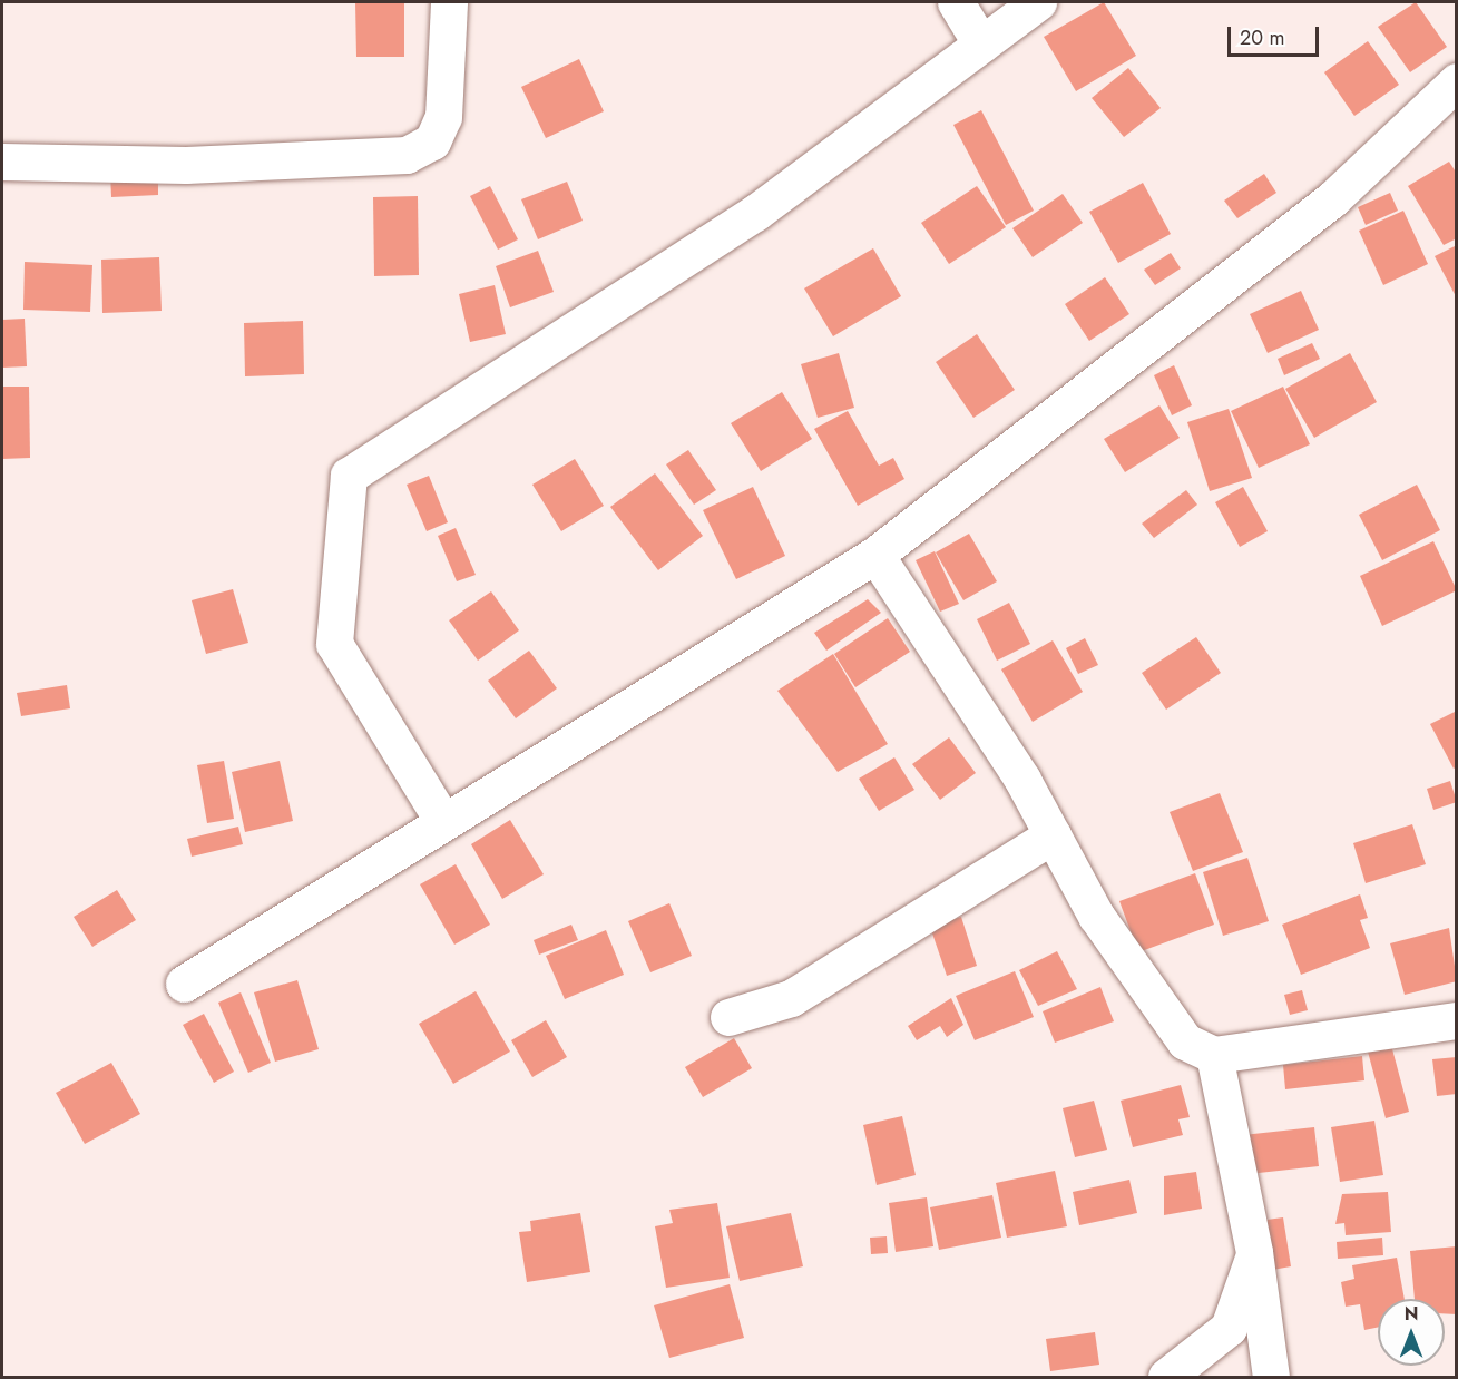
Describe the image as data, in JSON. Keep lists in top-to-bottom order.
{
  "scale_bar": "20 m",
  "north": "top"
}
